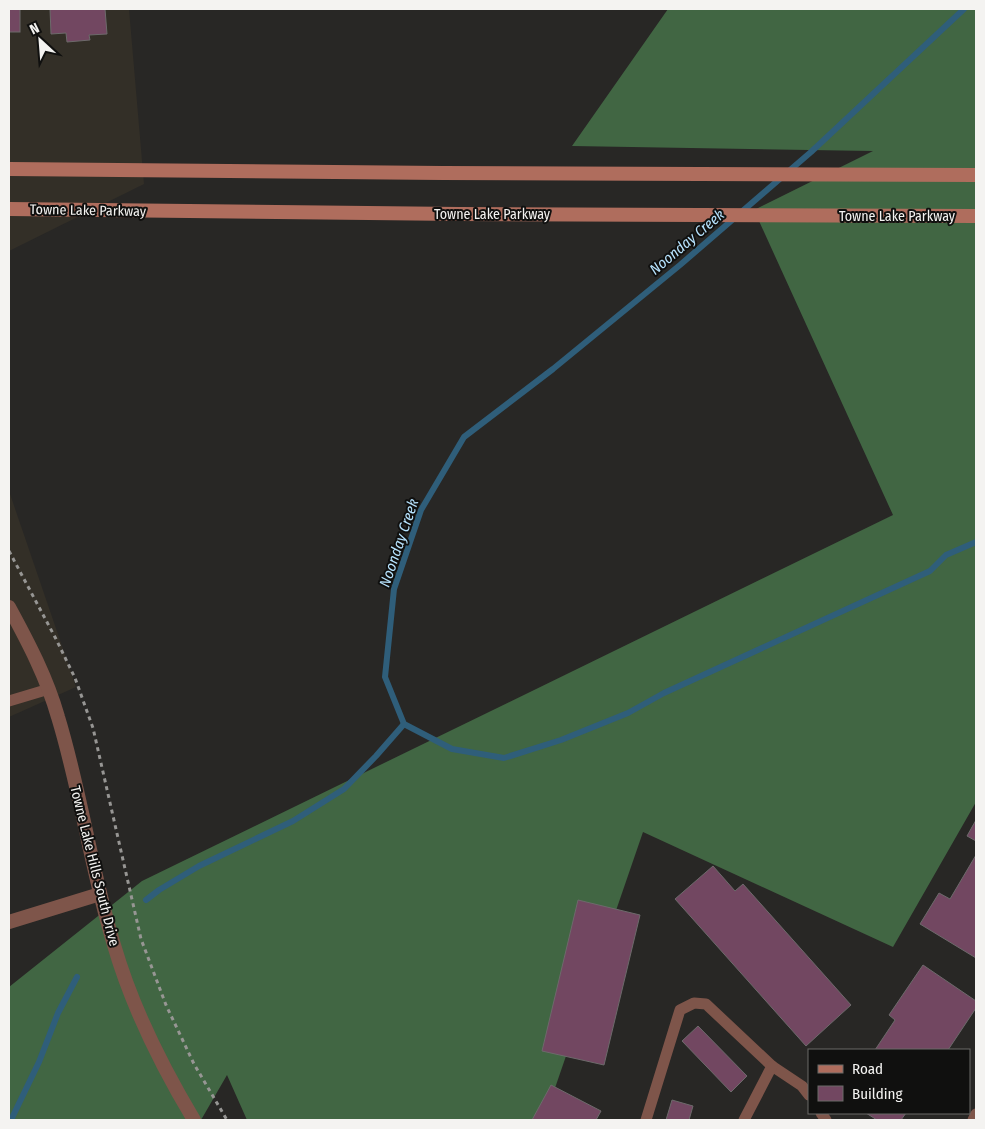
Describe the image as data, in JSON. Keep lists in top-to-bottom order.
{
  "streets": {
    "main road": ["Towne Lake Parkway"],
    "street": ["Towne Lake Hills South Drive"]
  },
  "water": ["Noonday Creek"],
  "legend": ["Road", "Building"],
  "north": "top left"
}
